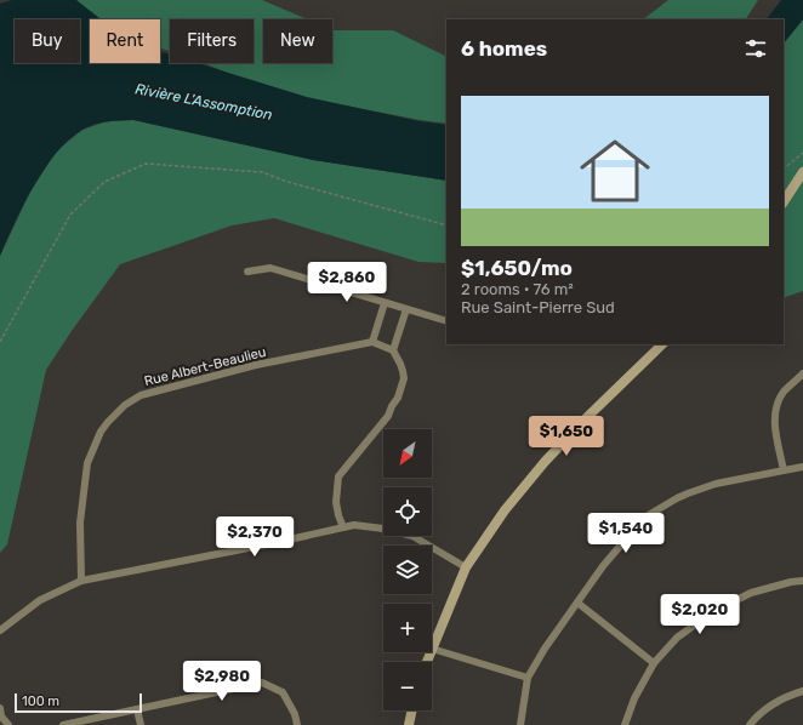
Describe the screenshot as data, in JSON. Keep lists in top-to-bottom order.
{
  "streets": {
    "street": ["Rue Albert-Beaulieu"]
  },
  "water": ["Rivière L'Assomption"],
  "scale_bar": "100 m",
  "north": "bottom left",
  "page": {
    "chip": [
      "Buy",
      "Rent",
      "Filters",
      "New"
    ],
    "heading": "6 homes",
    "list": [
      {
        "name": "$1,650/mo",
        "note": "2 rooms · 76 m² · Rue Saint-Pierre Sud"
      }
    ],
    "price": [
      "$2,860",
      "$1,650",
      "$1,540",
      "$2,370",
      "$2,020",
      "$2,980"
    ],
    "map_buttons": ["+", "−"],
    "scale": "100 m"
  }
}
